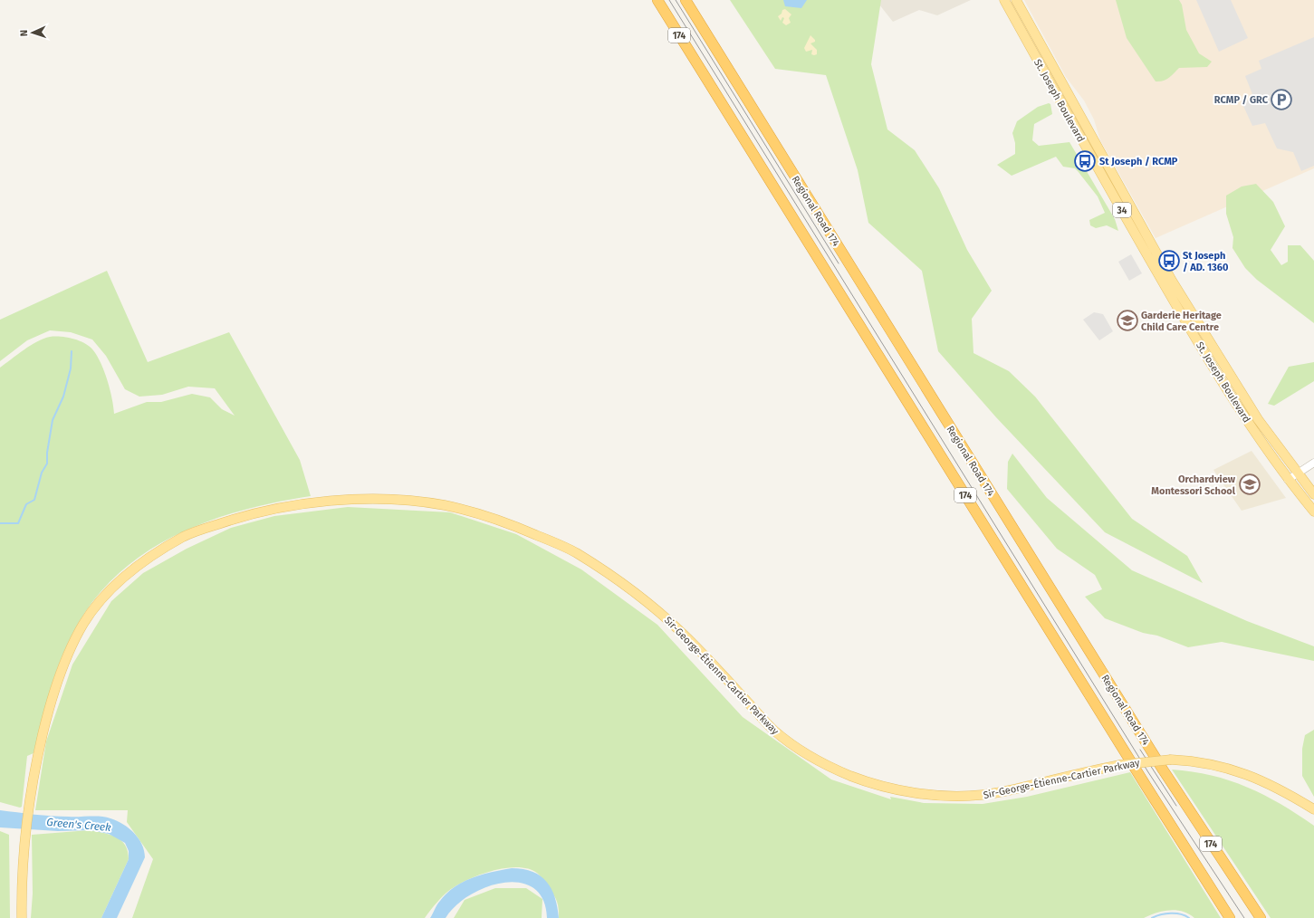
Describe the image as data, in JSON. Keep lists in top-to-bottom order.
{
  "streets": {
    "highway": ["174", "Regional Road 174"],
    "main road": ["St. Joseph Boulevard", "34", "Sir-George-Étienne-Cartier Parkway"]
  },
  "water": ["Green's Creek"],
  "places": {
    "parking": ["RCMP / GRC"],
    "bus stop": ["St Joseph / RCMP", "St Joseph / AD. 1360"],
    "school or university": ["Garderie Heritage Child Care Centre", "Orchardview Montessori School"]
  },
  "north": "left"
}
